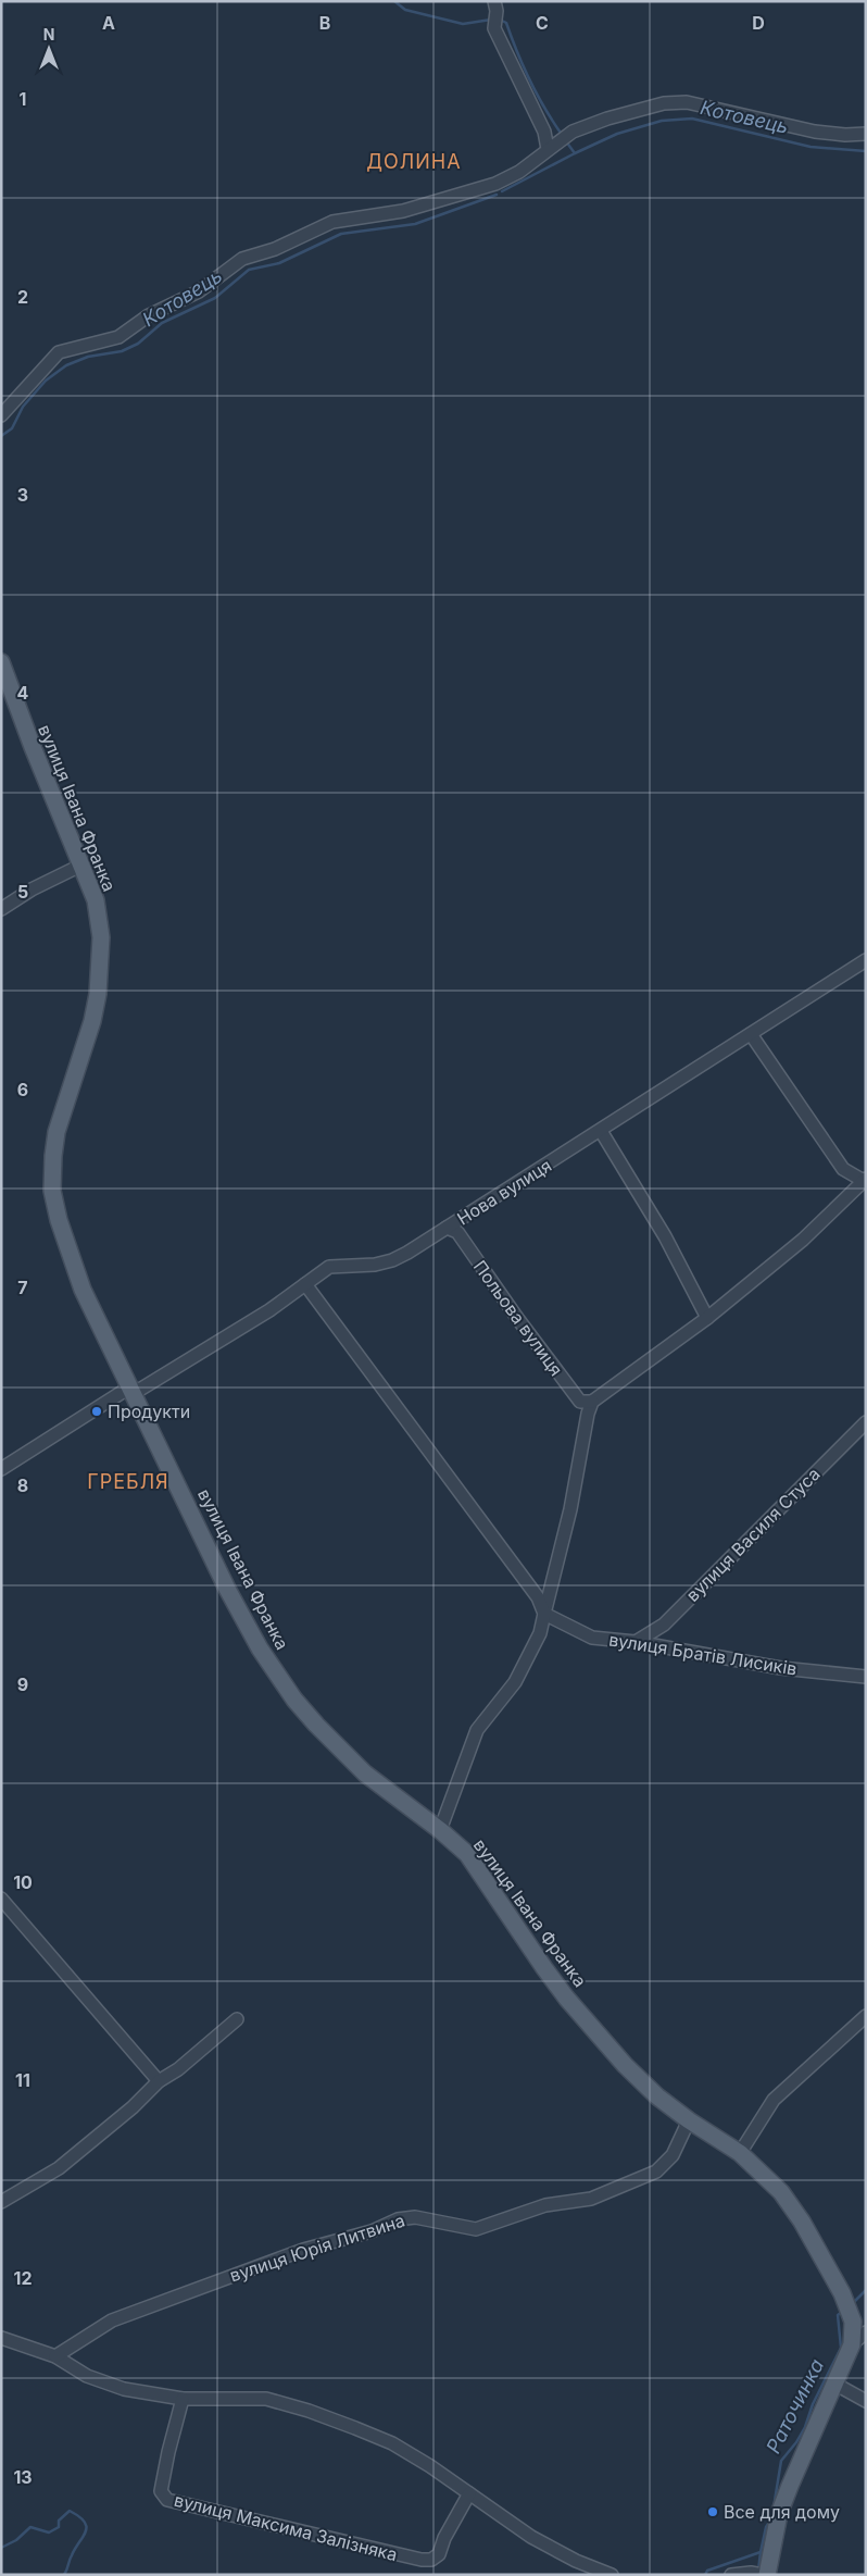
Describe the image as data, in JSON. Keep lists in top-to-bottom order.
{
  "streets": {
    "main road": ["вулиця Івана Франка"],
    "street": [
      "Нова вулиця",
      "Польова вулиця",
      "вулиця Василя Стуса",
      "вулиця Братів Лисиків",
      "вулиця Юрія Литвина",
      "вулиця Максима Залізняка"
    ]
  },
  "crossings": [
    ["вулиця Івана Франка", "Нова вулиця"],
    ["вулиця Івана Франка", "вулиця Юрія Литвина"],
    ["Нова вулиця", "Польова вулиця"],
    ["вулиця Василя Стуса", "вулиця Братів Лисиків"]
  ],
  "districts": ["ДОЛИНА", "ГРЕБЛЯ"],
  "water": ["Котовець", "Раточинка"],
  "places": ["Продукти", "Все для дому"],
  "north": "top",
  "grid": {
    "columns": [
      "A",
      "B",
      "C",
      "D"
    ],
    "rows": [
      "1",
      "2",
      "3",
      "4",
      "5",
      "6",
      "7",
      "8",
      "9",
      "10",
      "11",
      "12",
      "13"
    ]
  }
}
